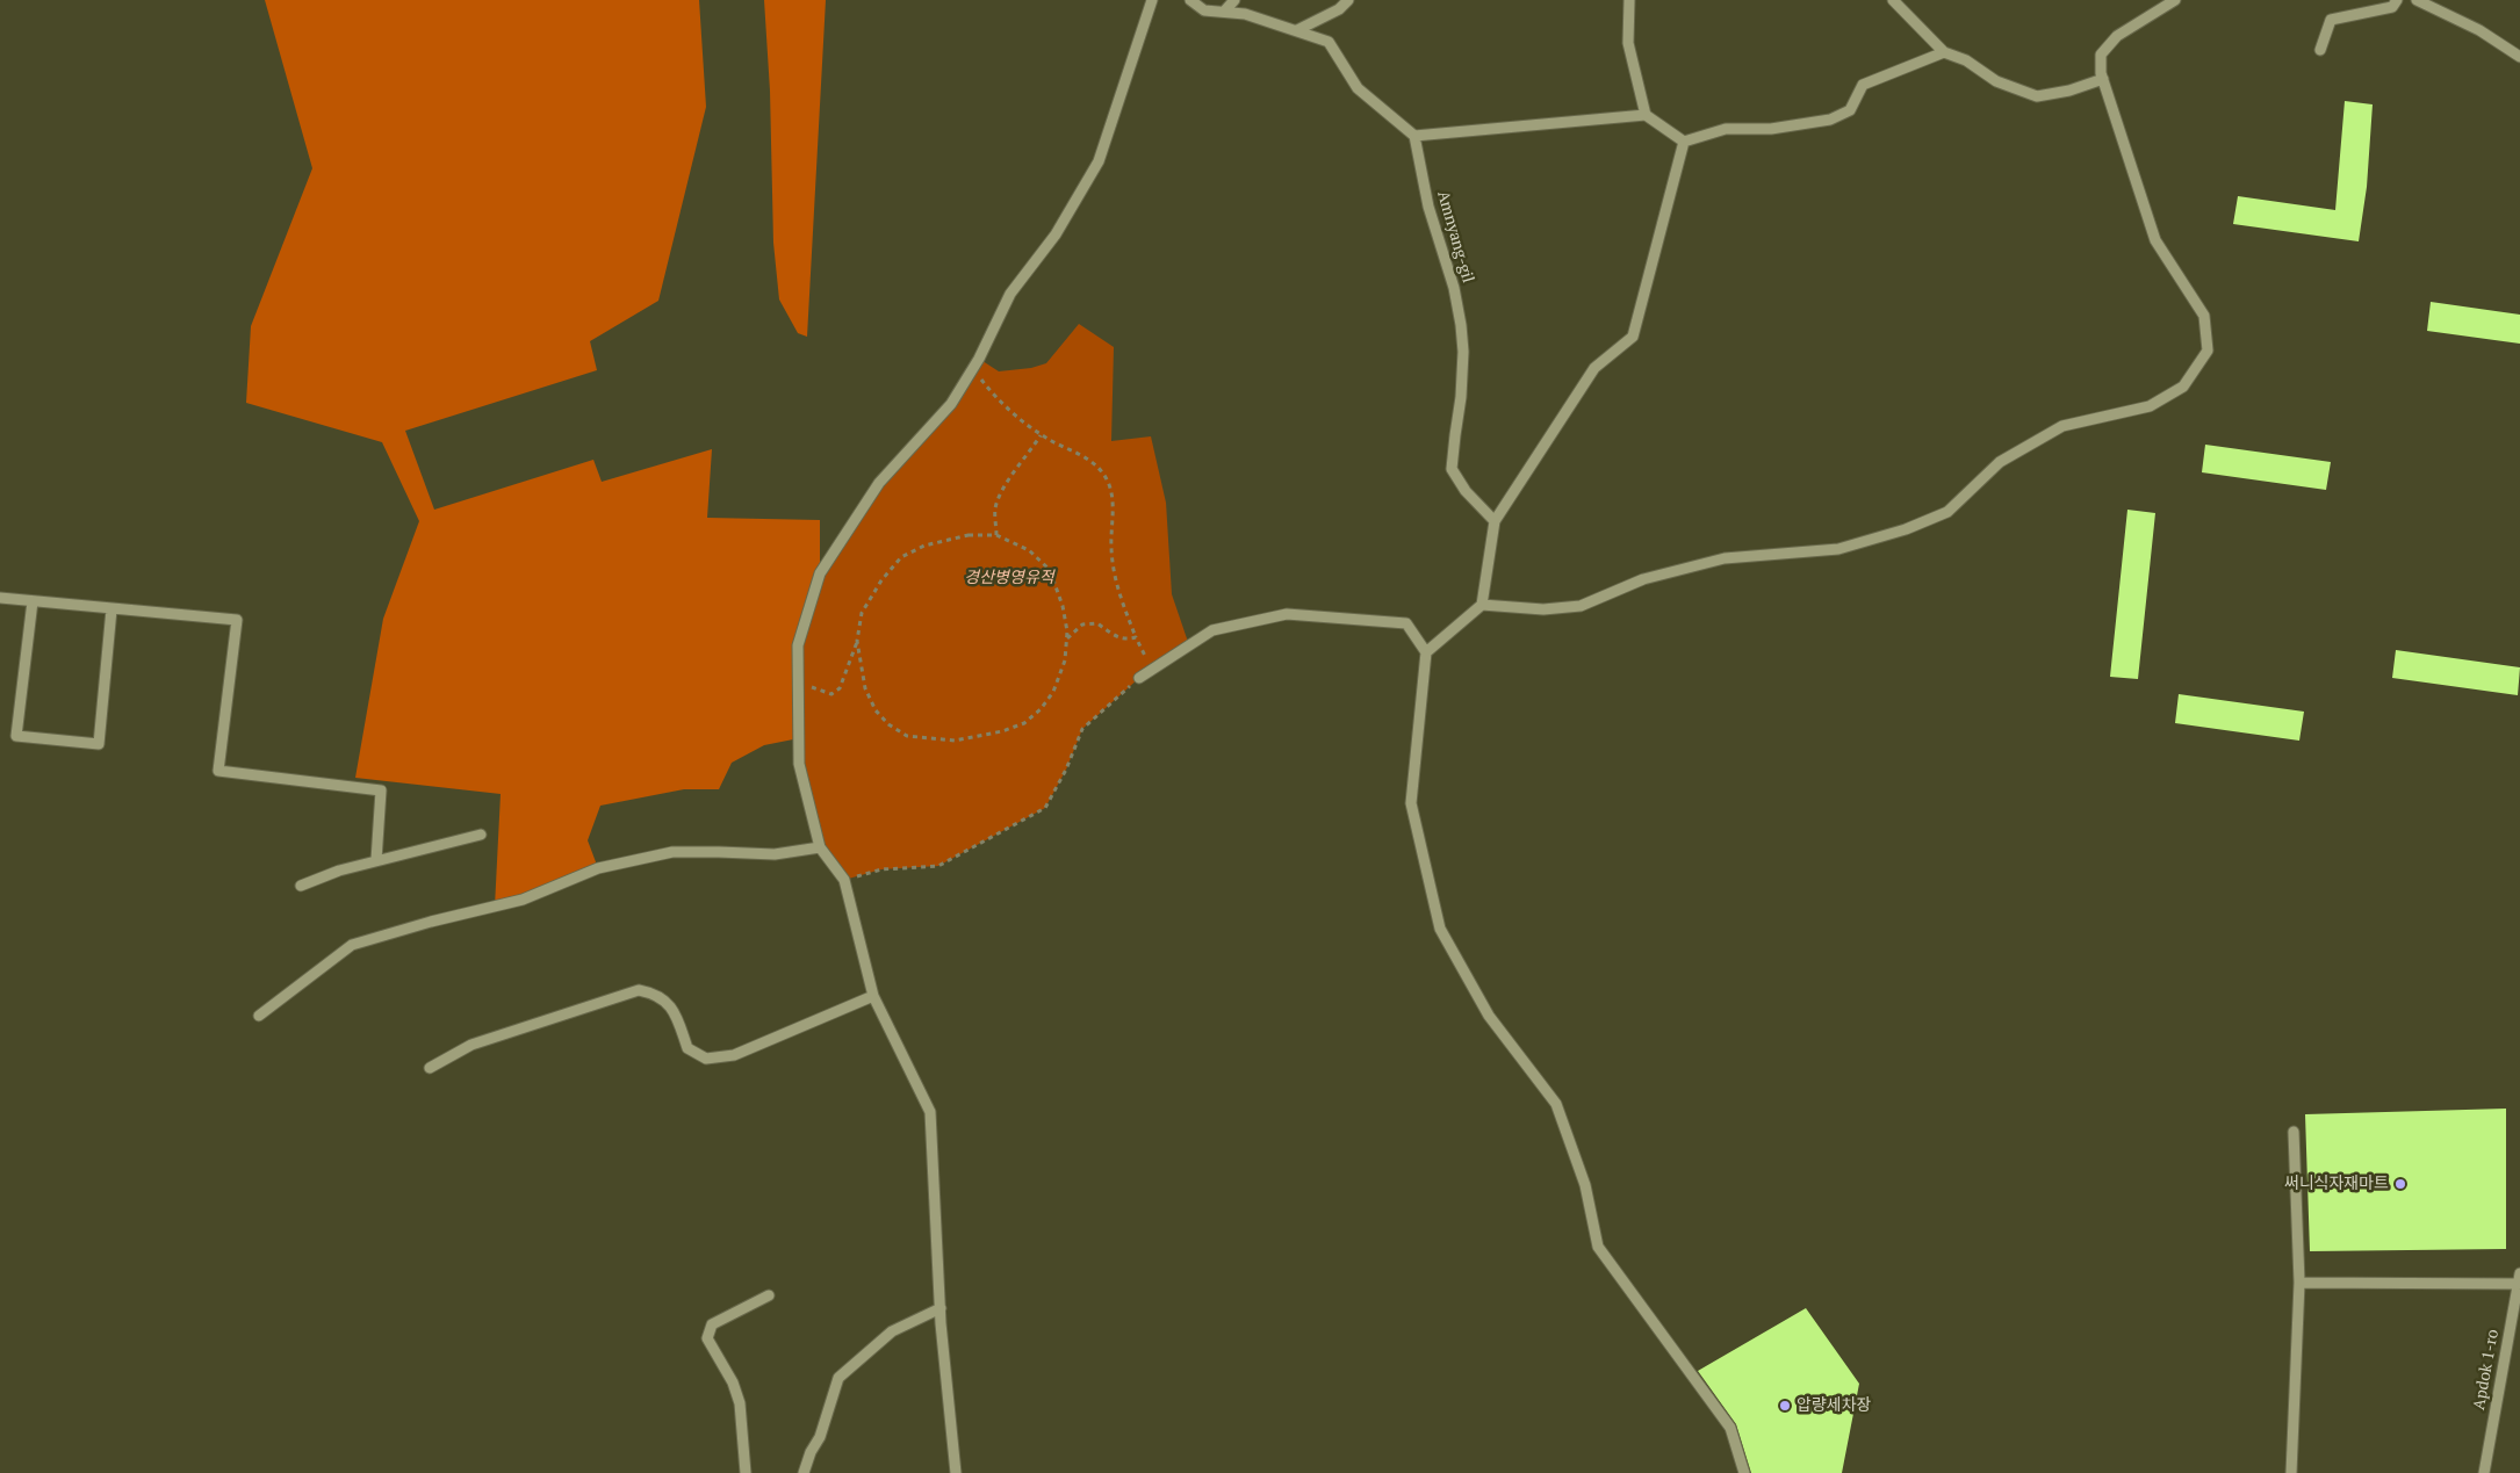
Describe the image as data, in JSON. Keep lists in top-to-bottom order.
{
  "streets": {
    "street": ["Amnyang-gil", "Apdok 1-ro"]
  },
  "parks": ["경산병영유적"],
  "places": ["써니식자재마트", "압량세차장"]
}
